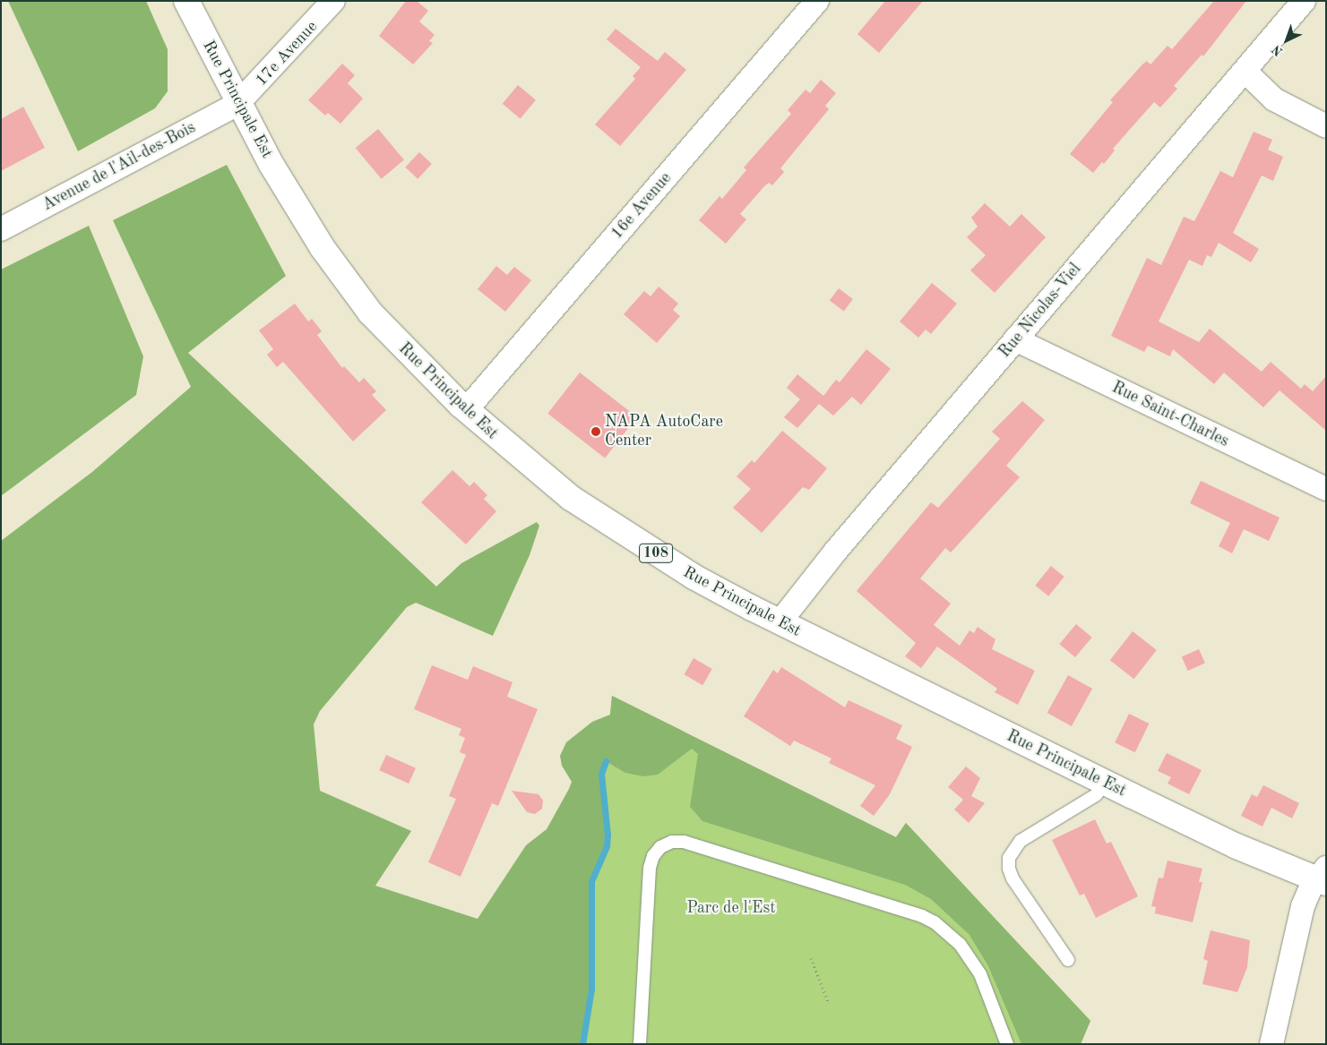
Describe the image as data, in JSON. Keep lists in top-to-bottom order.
{
  "streets": {
    "main road": ["Rue Principale Est", "108"],
    "street": [
      "17e Avenue",
      "Avenue de l'Ail-des-Bois",
      "16e Avenue",
      "Rue Nicolas-Viel",
      "Rue Saint-Charles"
    ]
  },
  "crossings": [
    ["17e Avenue", "Rue Principale Est"],
    ["17e Avenue", "Avenue de l'Ail-des-Bois"],
    ["Rue Principale Est", "Avenue de l'Ail-des-Bois"],
    ["Rue Principale Est", "16e Avenue"],
    ["Rue Principale Est", "Rue Nicolas-Viel"],
    ["Rue Nicolas-Viel", "Rue Saint-Charles"]
  ],
  "parks": ["Parc de l'Est"],
  "places": ["NAPA AutoCare Center"],
  "north": "bottom left"
}
